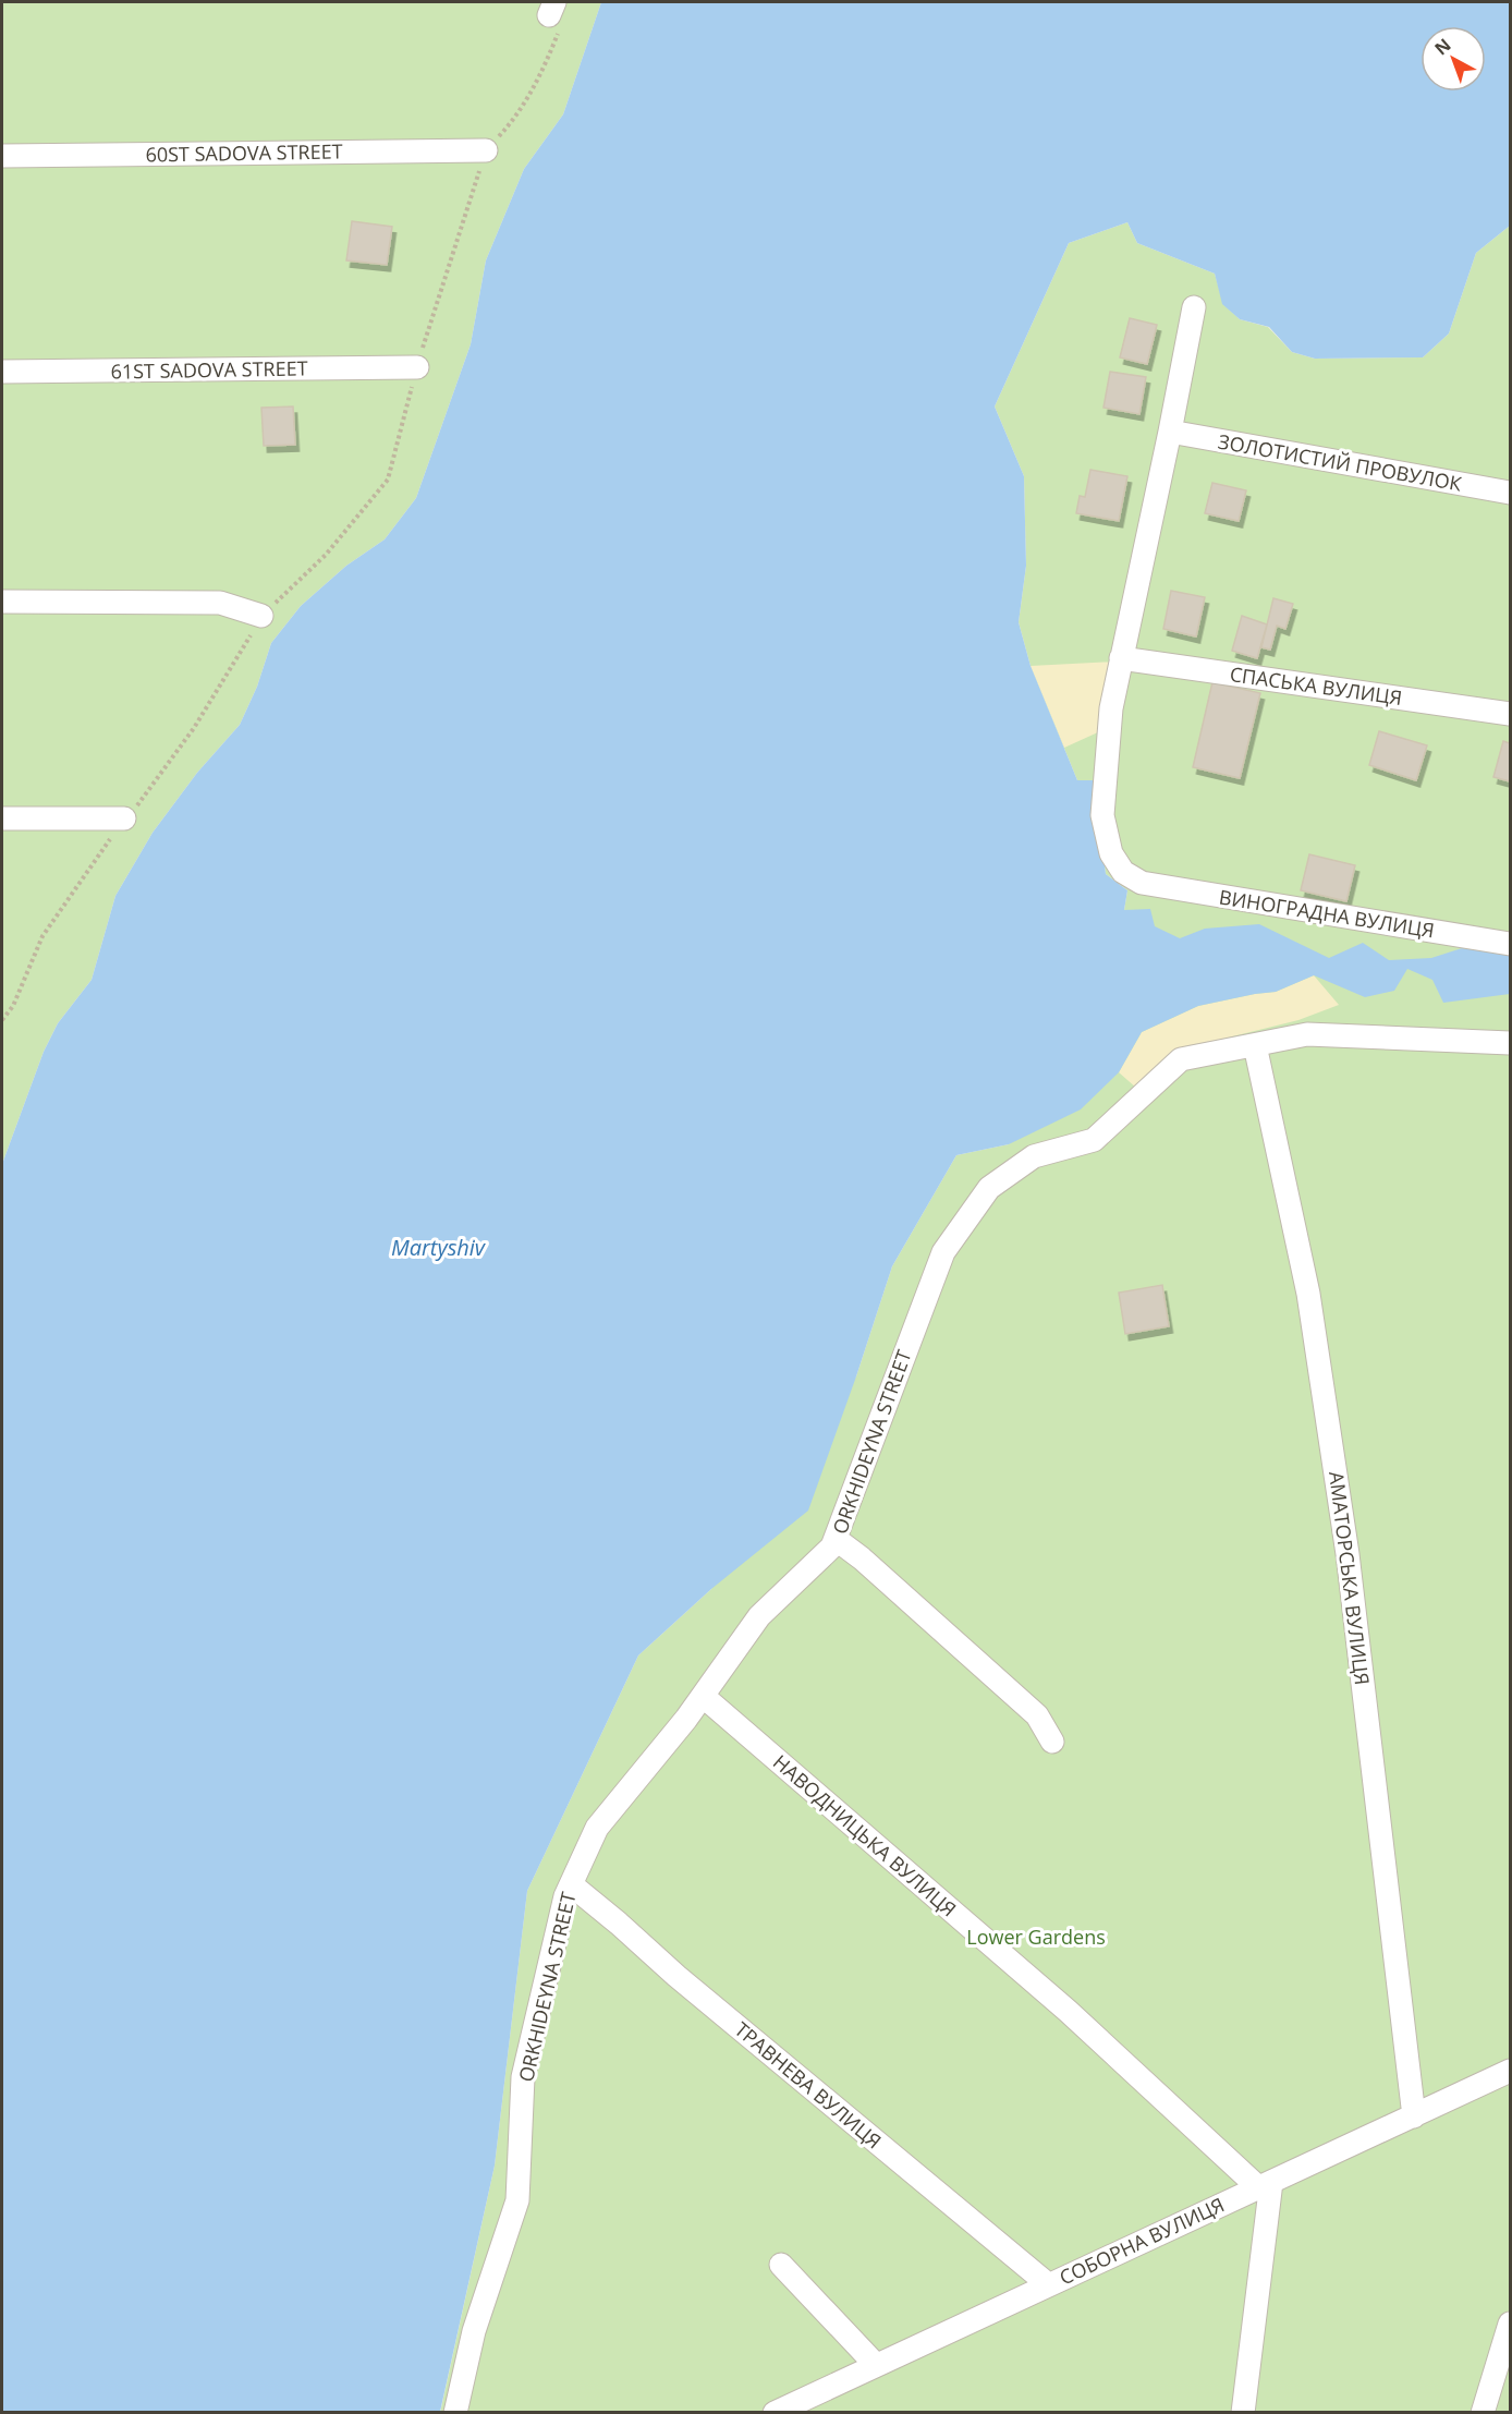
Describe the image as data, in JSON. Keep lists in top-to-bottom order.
{
  "streets": {
    "street": [
      "60ST SADOVA STREET",
      "61ST SADOVA STREET",
      "ЗОЛОТИСТИЙ ПРОВУЛОК",
      "СПАСЬКА ВУЛИЦЯ",
      "ВИНОГРАДНА ВУЛИЦЯ",
      "ORKHIDEYNA STREET",
      "АМАТОРСЬКА ВУЛИЦЯ",
      "НАВОДНИЦЬКА ВУЛИЦЯ",
      "ТРАВНЕВА ВУЛИЦЯ",
      "СОБОРНА ВУЛИЦЯ"
    ]
  },
  "crossings": [
    ["СПАСЬКА ВУЛИЦЯ", "ВИНОГРАДНА ВУЛИЦЯ"],
    ["ORKHIDEYNA STREET", "АМАТОРСЬКА ВУЛИЦЯ"],
    ["ORKHIDEYNA STREET", "НАВОДНИЦЬКА ВУЛИЦЯ"],
    ["ORKHIDEYNA STREET", "ТРАВНЕВА ВУЛИЦЯ"],
    ["АМАТОРСЬКА ВУЛИЦЯ", "СОБОРНА ВУЛИЦЯ"],
    ["НАВОДНИЦЬКА ВУЛИЦЯ", "СОБОРНА ВУЛИЦЯ"],
    ["ТРАВНЕВА ВУЛИЦЯ", "СОБОРНА ВУЛИЦЯ"]
  ],
  "water": ["Martyshiv"],
  "parks": ["Lower Gardens"],
  "north": "top left"
}
